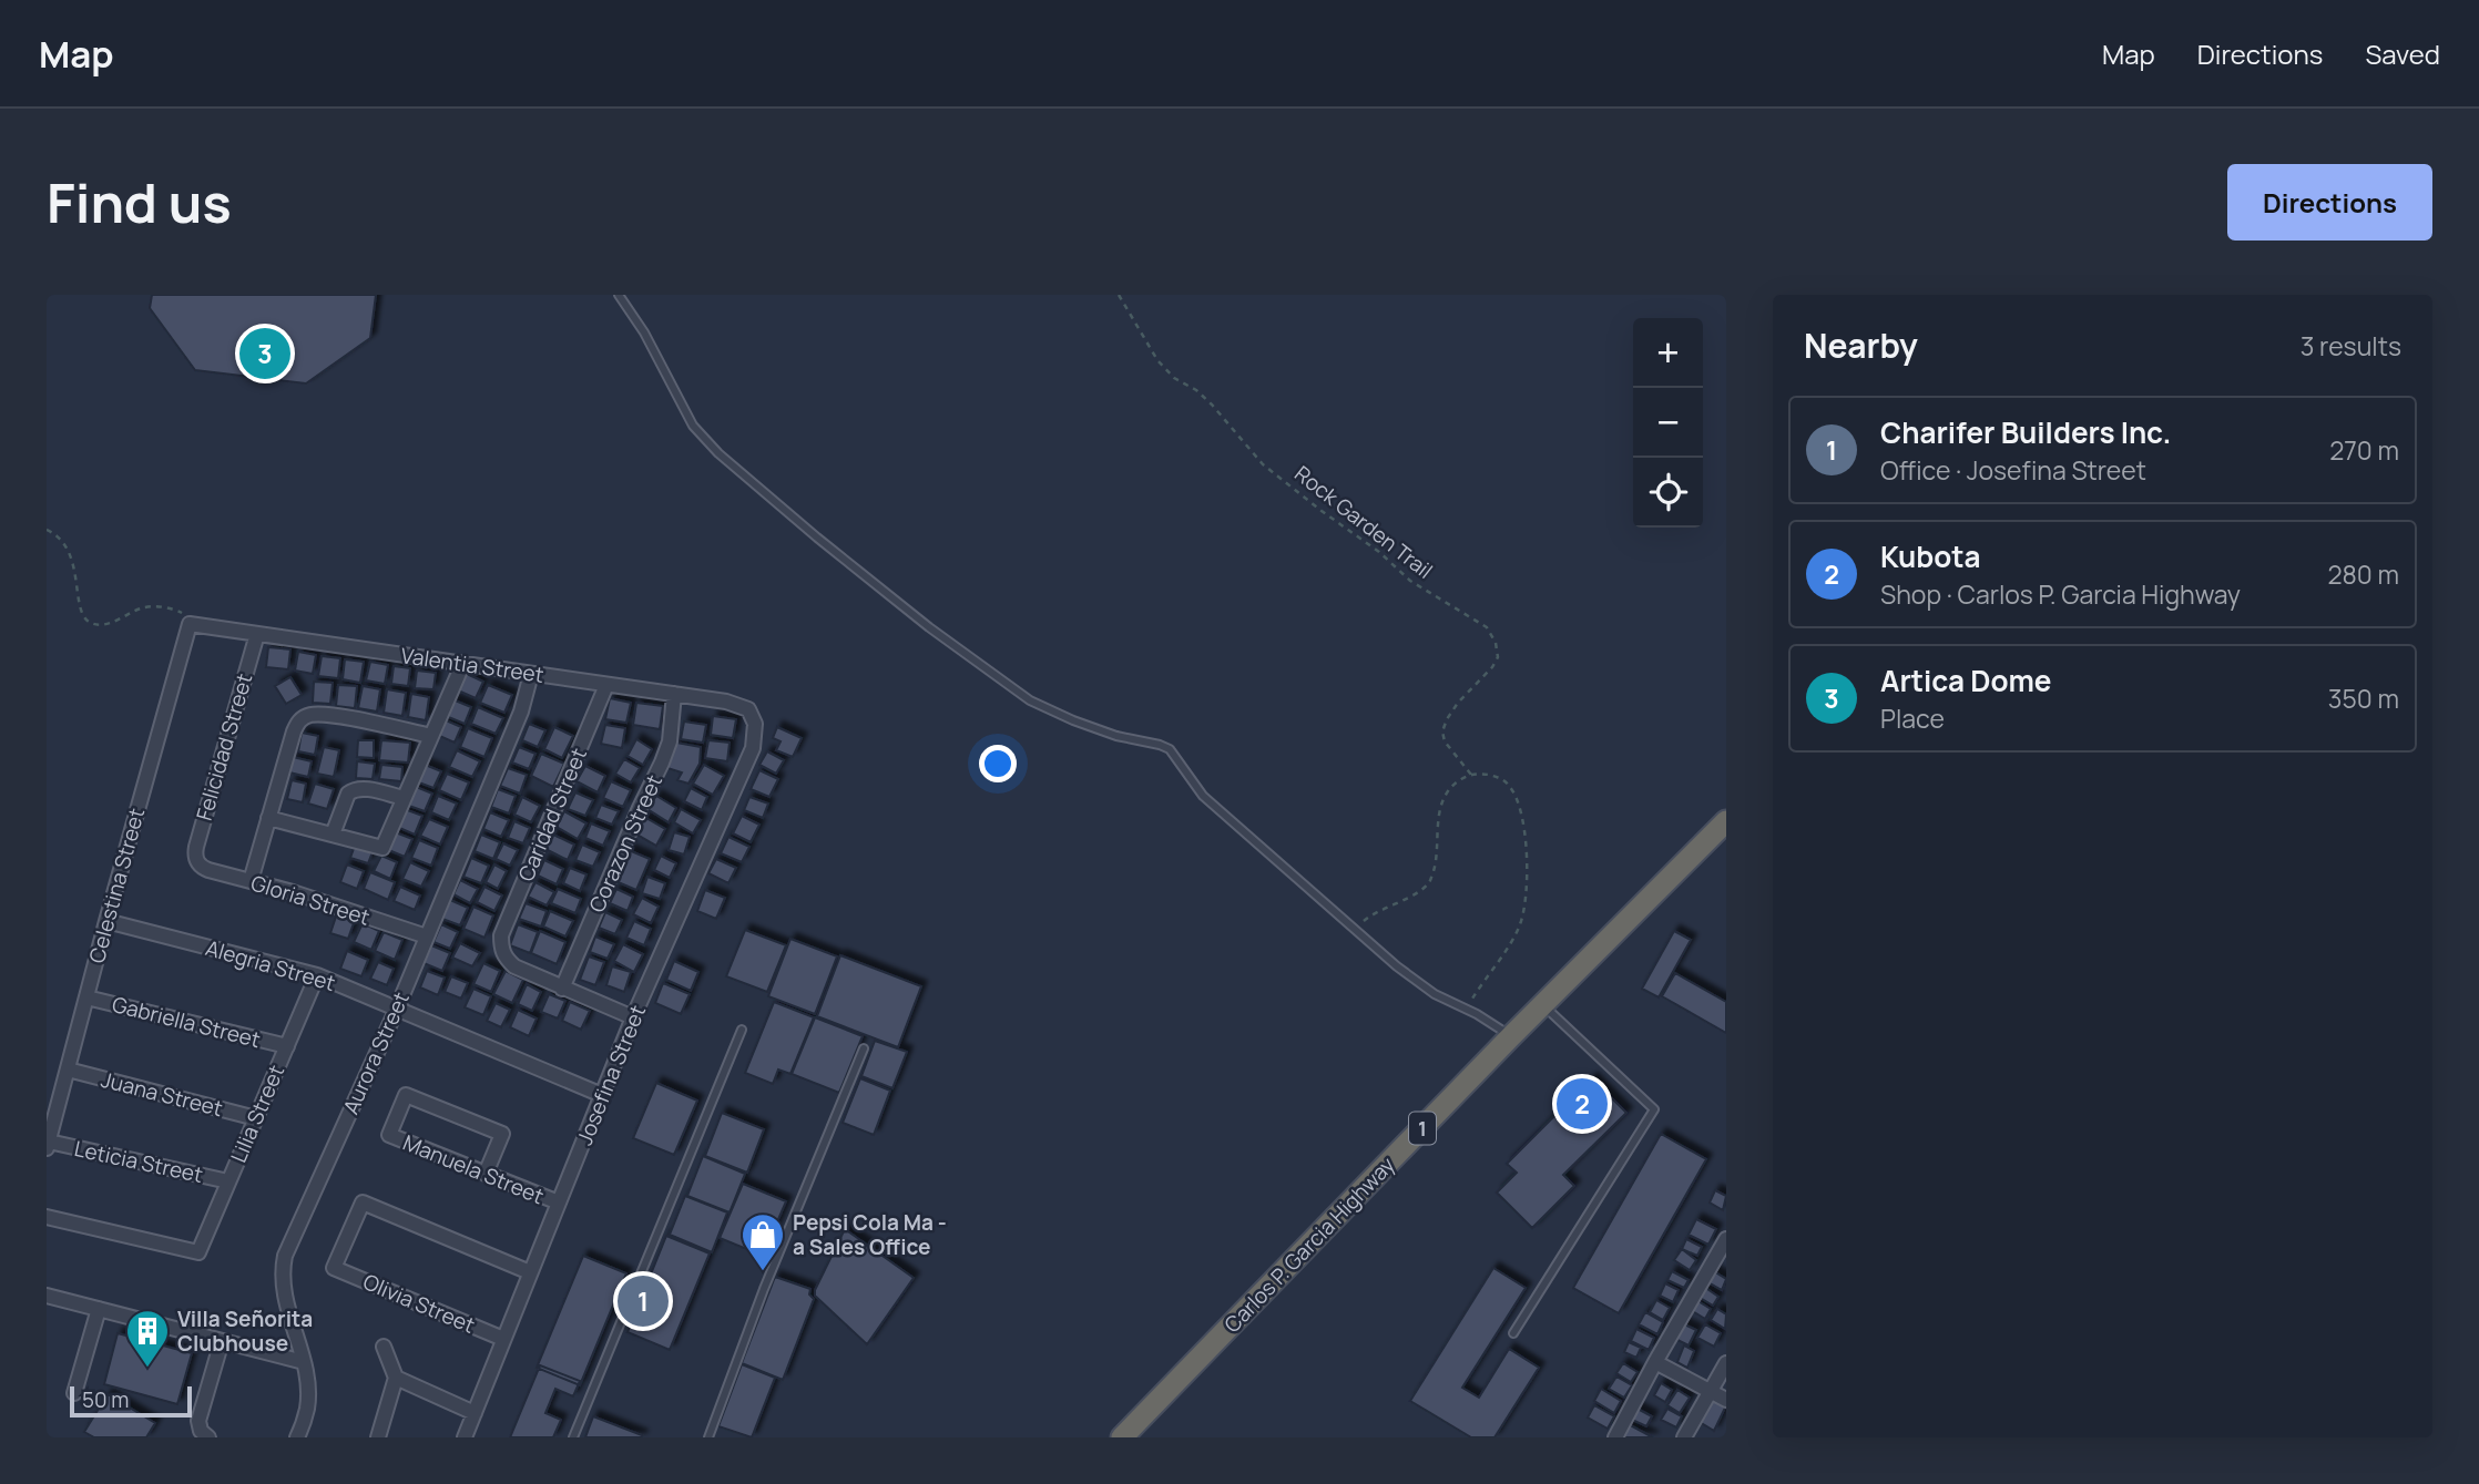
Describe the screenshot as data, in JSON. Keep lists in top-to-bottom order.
{
  "streets": {
    "highway": ["1", "Carlos P. Garcia Highway"],
    "street": [
      "Valentia Street",
      "Felicidad Street",
      "Caridad Street",
      "Corazon Street",
      "Celestina Street",
      "Gloria Street",
      "Alegria Street",
      "Gabriella Street",
      "Aurora Street",
      "Josefina Street",
      "Juana Street",
      "Lilia Street",
      "Leticia Street",
      "Manuela Street",
      "Olivia Street"
    ],
    "path": ["Rock Garden Trail"]
  },
  "crossings": [
    ["Valentia Street", "Felicidad Street"],
    ["Valentia Street", "Caridad Street"],
    ["Valentia Street", "Corazon Street"],
    ["Valentia Street", "Celestina Street"],
    ["Valentia Street", "Aurora Street"],
    ["Valentia Street", "Josefina Street"],
    ["Felicidad Street", "Gloria Street"],
    ["Caridad Street", "Corazon Street"],
    ["Celestina Street", "Alegria Street"],
    ["Celestina Street", "Gabriella Street"],
    ["Celestina Street", "Juana Street"],
    ["Celestina Street", "Leticia Street"],
    ["Gloria Street", "Aurora Street"],
    ["Alegria Street", "Aurora Street"],
    ["Alegria Street", "Josefina Street"],
    ["Alegria Street", "Lilia Street"],
    ["Gabriella Street", "Lilia Street"],
    ["Josefina Street", "Manuela Street"],
    ["Josefina Street", "Olivia Street"],
    ["Juana Street", "Lilia Street"],
    ["Lilia Street", "Leticia Street"]
  ],
  "places": {
    "shop": ["Pepsi Cola Ma - a Sales Office"],
    "building": ["Villa Señorita Clubhouse"]
  },
  "scale_bar": "50 m",
  "page": {
    "header": "Map",
    "nav": ["Map", "Directions", "Saved"],
    "buttons": "Directions",
    "title": "Find us",
    "heading": ["Nearby", "3 results"],
    "map_buttons": ["+", "−"],
    "pins": ["3", "2", "1"],
    "list": [
      {
        "mark": "1",
        "name": "Charifer Builders Inc.",
        "note": "Office · Josefina Street",
        "value": "270 m"
      },
      {
        "mark": "2",
        "name": "Kubota",
        "note": "Shop · Carlos P. Garcia Highway",
        "value": "280 m"
      },
      {
        "mark": "3",
        "name": "Artica Dome",
        "note": "Place",
        "value": "350 m"
      }
    ],
    "scale": "50 m"
  }
}
